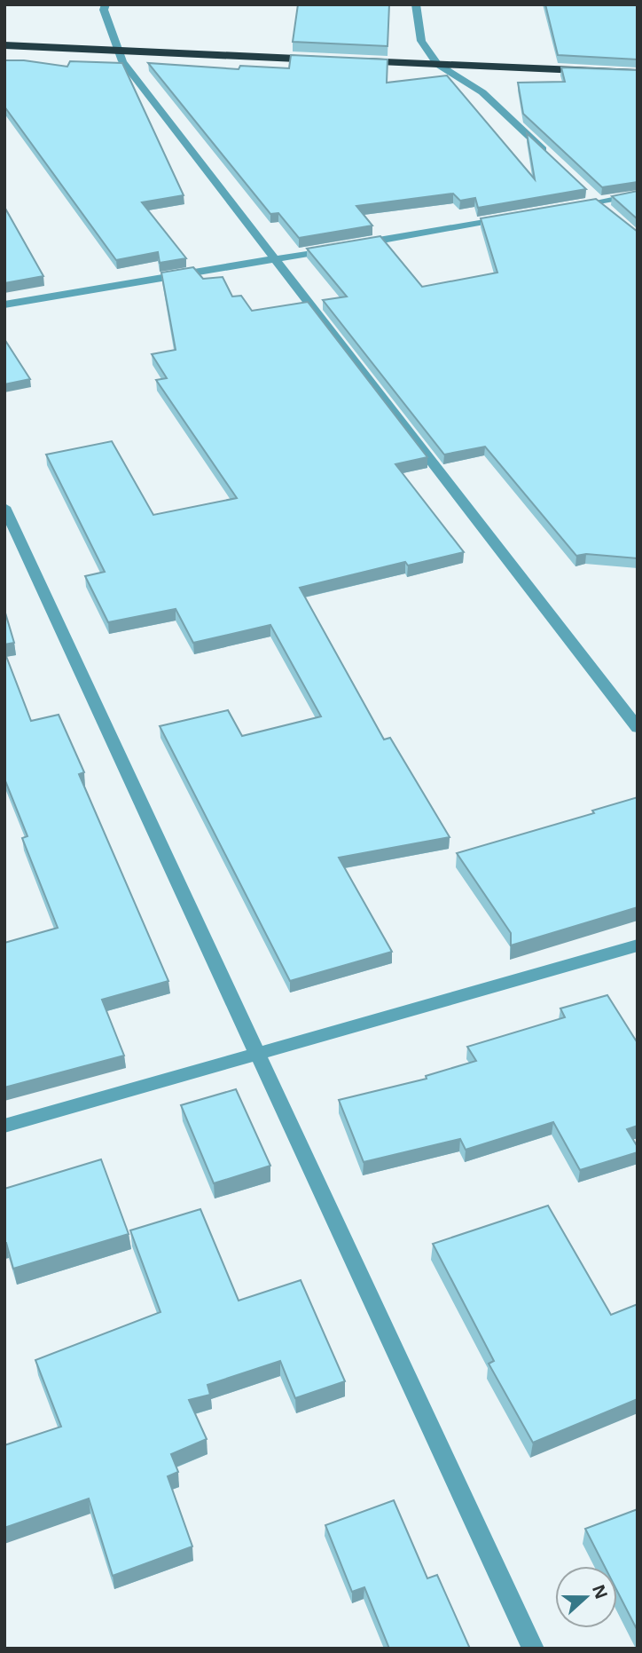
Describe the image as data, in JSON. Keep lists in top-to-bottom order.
{
  "north": "right"
}
